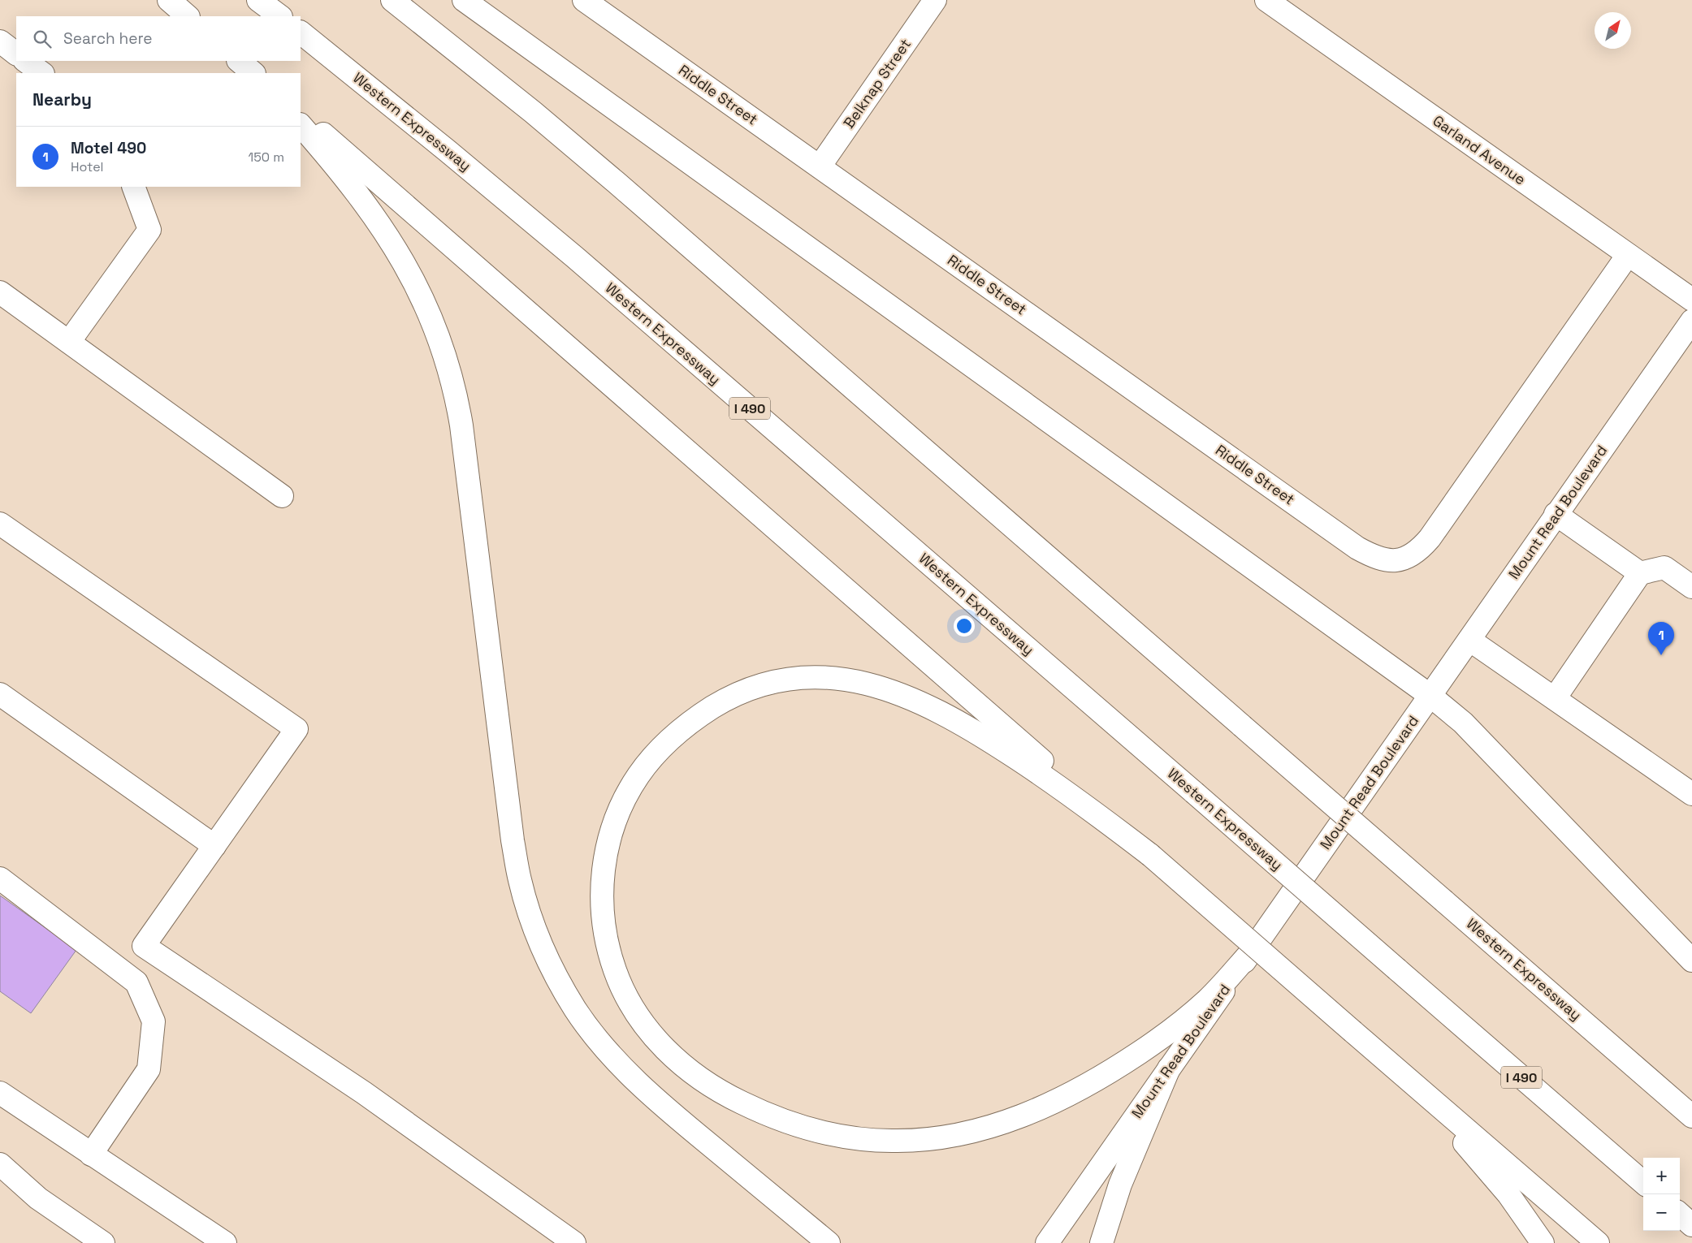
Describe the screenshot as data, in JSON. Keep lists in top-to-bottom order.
{
  "streets": {
    "main road": [
      "Belknap Street",
      "Riddle Street",
      "Western Expressway",
      "Garland Avenue",
      "I 490",
      "Mount Read Boulevard"
    ]
  },
  "crossings": [
    ["Belknap Street", "Riddle Street"],
    ["Riddle Street", "Garland Avenue"]
  ],
  "north": "top right",
  "page": {
    "search": "Search here",
    "heading": "Nearby",
    "list": [
      {
        "mark": "1",
        "name": "Motel 490",
        "note": "Hotel",
        "value": "150 m"
      }
    ],
    "pins": "1",
    "map_buttons": ["+", "−"]
  }
}
